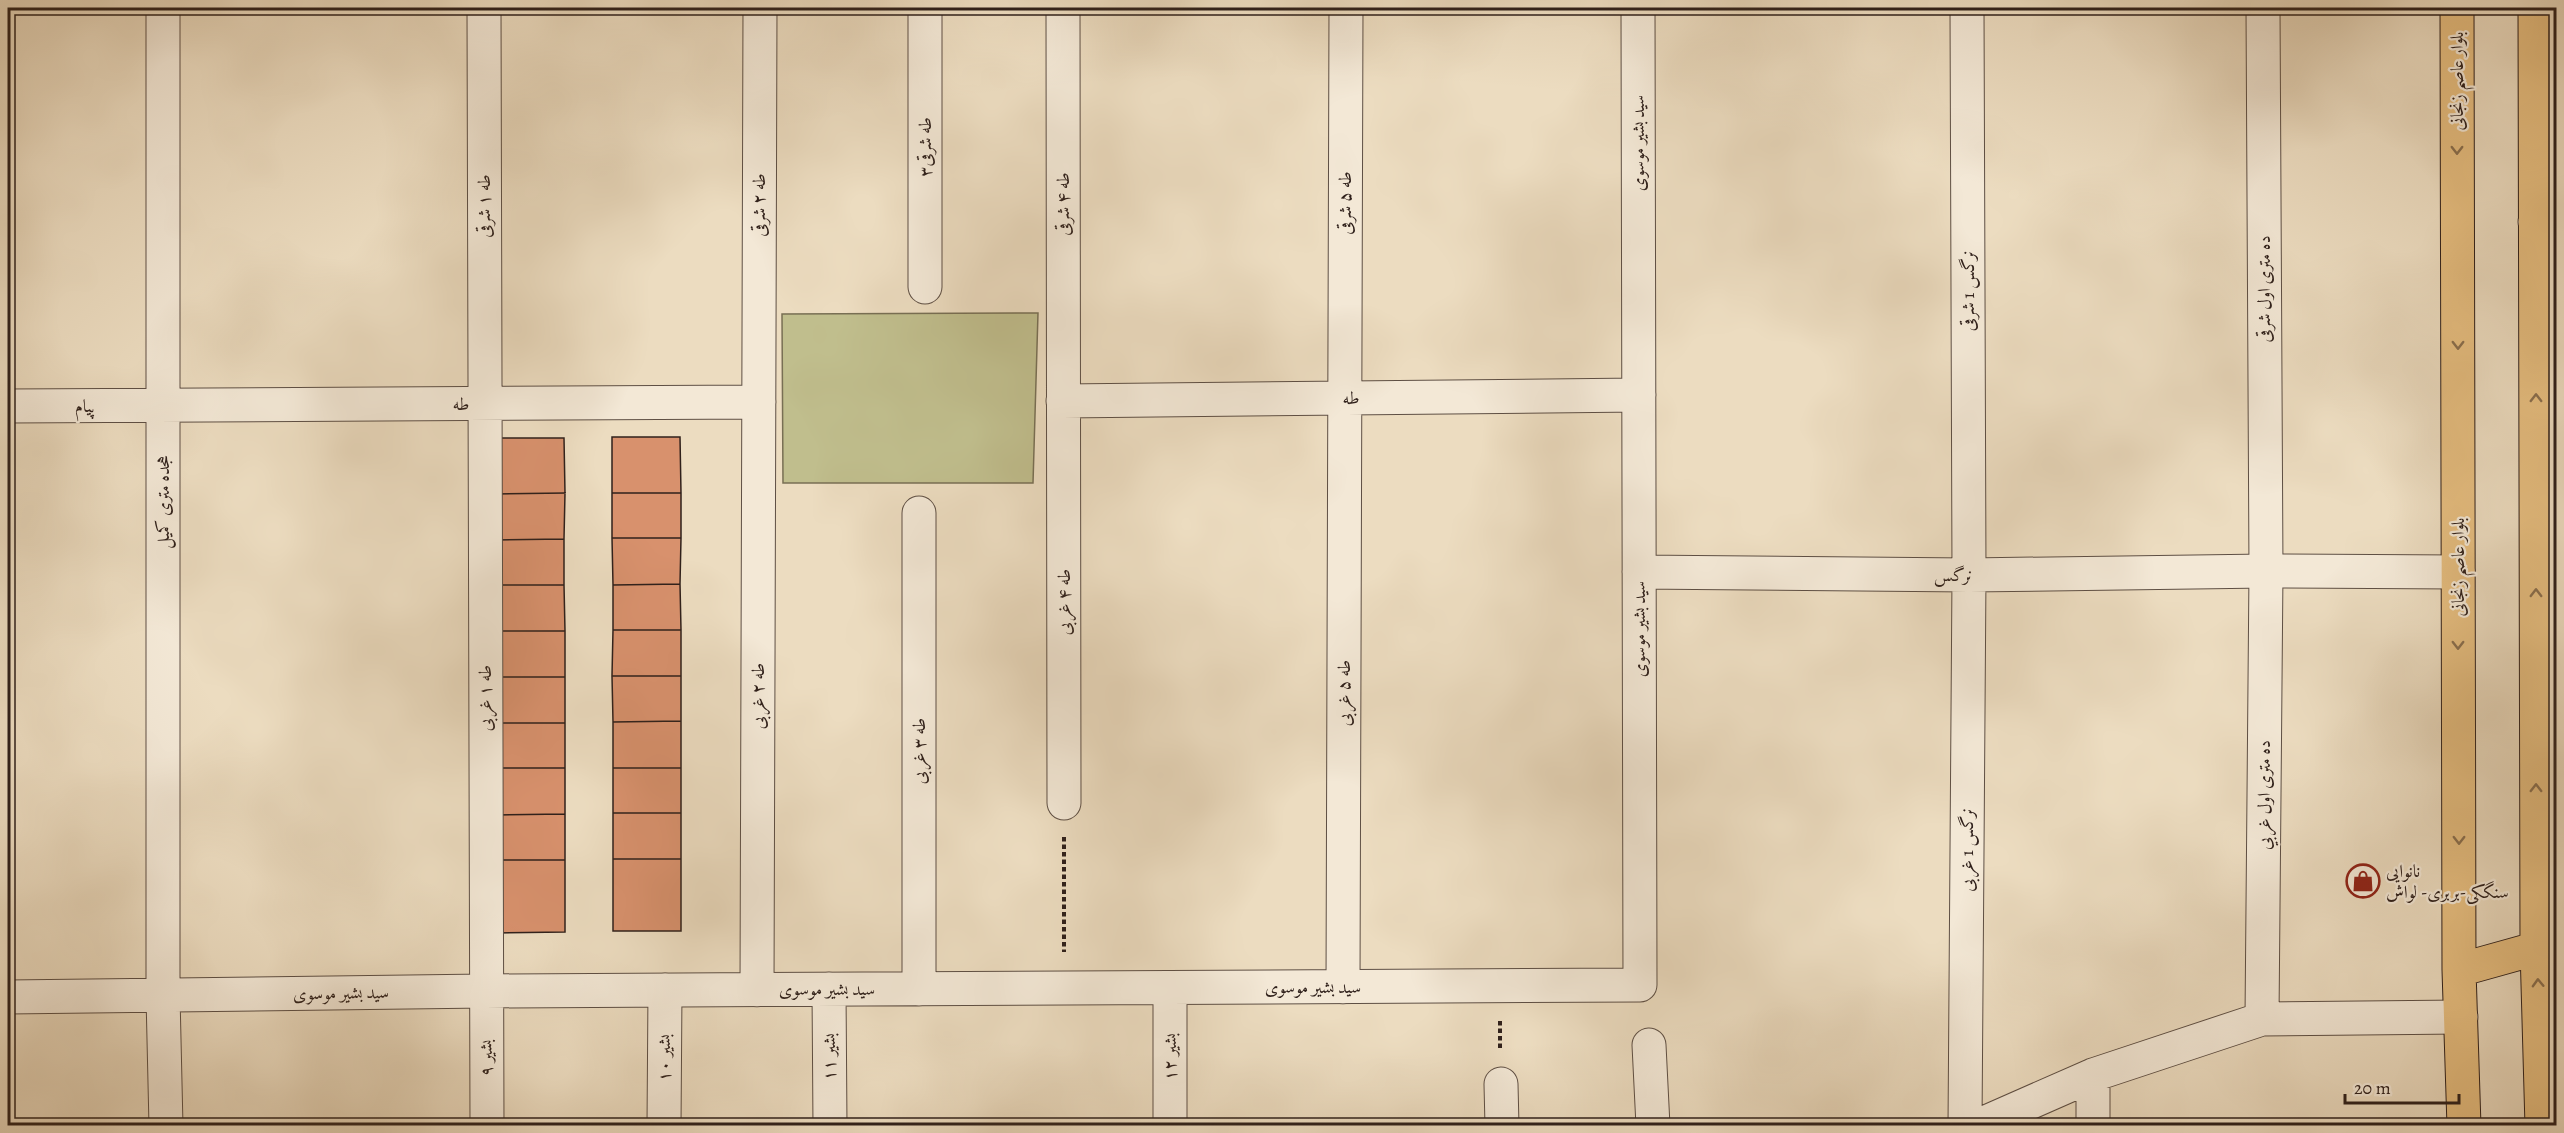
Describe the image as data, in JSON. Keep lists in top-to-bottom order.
{
  "streets": {
    "main road": ["بلوار عاصم زنجانی"],
    "street": [
      "سید بشیر موسوی",
      "طه شرقی۳",
      "طه ۵ شرقی",
      "طه ۴ شرقی",
      "طه ۲ شرقی",
      "طه ۱ شرقی",
      "ده متری اول شرقی",
      "نرگس 1 شرقی",
      "طه",
      "پیام",
      "هجده متری کمیل",
      "نرگس",
      "طه ۴ غربی",
      "طه ۵ غربی",
      "طه ۲ غربی",
      "طه ۱ غربی",
      "طه ۳ غربی",
      "ده متری اول غربي",
      "نرگس 1 غربی",
      "بشیر ۱۱",
      "بشیر ۱۲",
      "بشیر ۹",
      "بشیر ۱۰"
    ]
  },
  "crossings": [
    ["بلوار عاصم زنجانی", "نرگس"],
    ["سید بشیر موسوی", "طه"],
    ["سید بشیر موسوی", "هجده متری کمیل"],
    ["سید بشیر موسوی", "نرگس"],
    ["سید بشیر موسوی", "طه ۵ غربی"],
    ["سید بشیر موسوی", "طه ۲ غربی"],
    ["سید بشیر موسوی", "طه ۱ غربی"],
    ["سید بشیر موسوی", "طه ۳ غربی"],
    ["سید بشیر موسوی", "بشیر ۱۱"],
    ["سید بشیر موسوی", "بشیر ۱۲"],
    ["سید بشیر موسوی", "بشیر ۹"],
    ["سید بشیر موسوی", "بشیر ۱۰"],
    ["طه ۵ شرقی", "طه"],
    ["طه ۵ شرقی", "طه ۵ غربی"],
    ["طه ۴ شرقی", "طه"],
    ["طه ۴ شرقی", "طه ۴ غربی"],
    ["طه ۲ شرقی", "طه"],
    ["طه ۲ شرقی", "طه ۲ غربی"],
    ["طه ۱ شرقی", "طه"],
    ["طه ۱ شرقی", "طه ۱ غربی"],
    ["ده متری اول شرقی", "نرگس"],
    ["ده متری اول شرقی", "ده متری اول غربي"],
    ["نرگس 1 شرقی", "نرگس"],
    ["نرگس 1 شرقی", "نرگس 1 غربی"],
    ["طه", "پیام"],
    ["طه", "هجده متری کمیل"],
    ["طه", "طه ۴ غربی"],
    ["طه", "طه ۵ غربی"],
    ["طه", "طه ۲ غربی"],
    ["طه", "طه ۱ غربی"],
    ["پیام", "هجده متری کمیل"],
    ["نرگس", "ده متری اول غربي"],
    ["نرگس", "نرگس 1 غربی"],
    ["طه ۱ غربی", "بشیر ۹"]
  ],
  "places": {
    "shop": ["نانوایی سنگکی-بربری- لواش"]
  },
  "scale_bar": "20 m"
}
